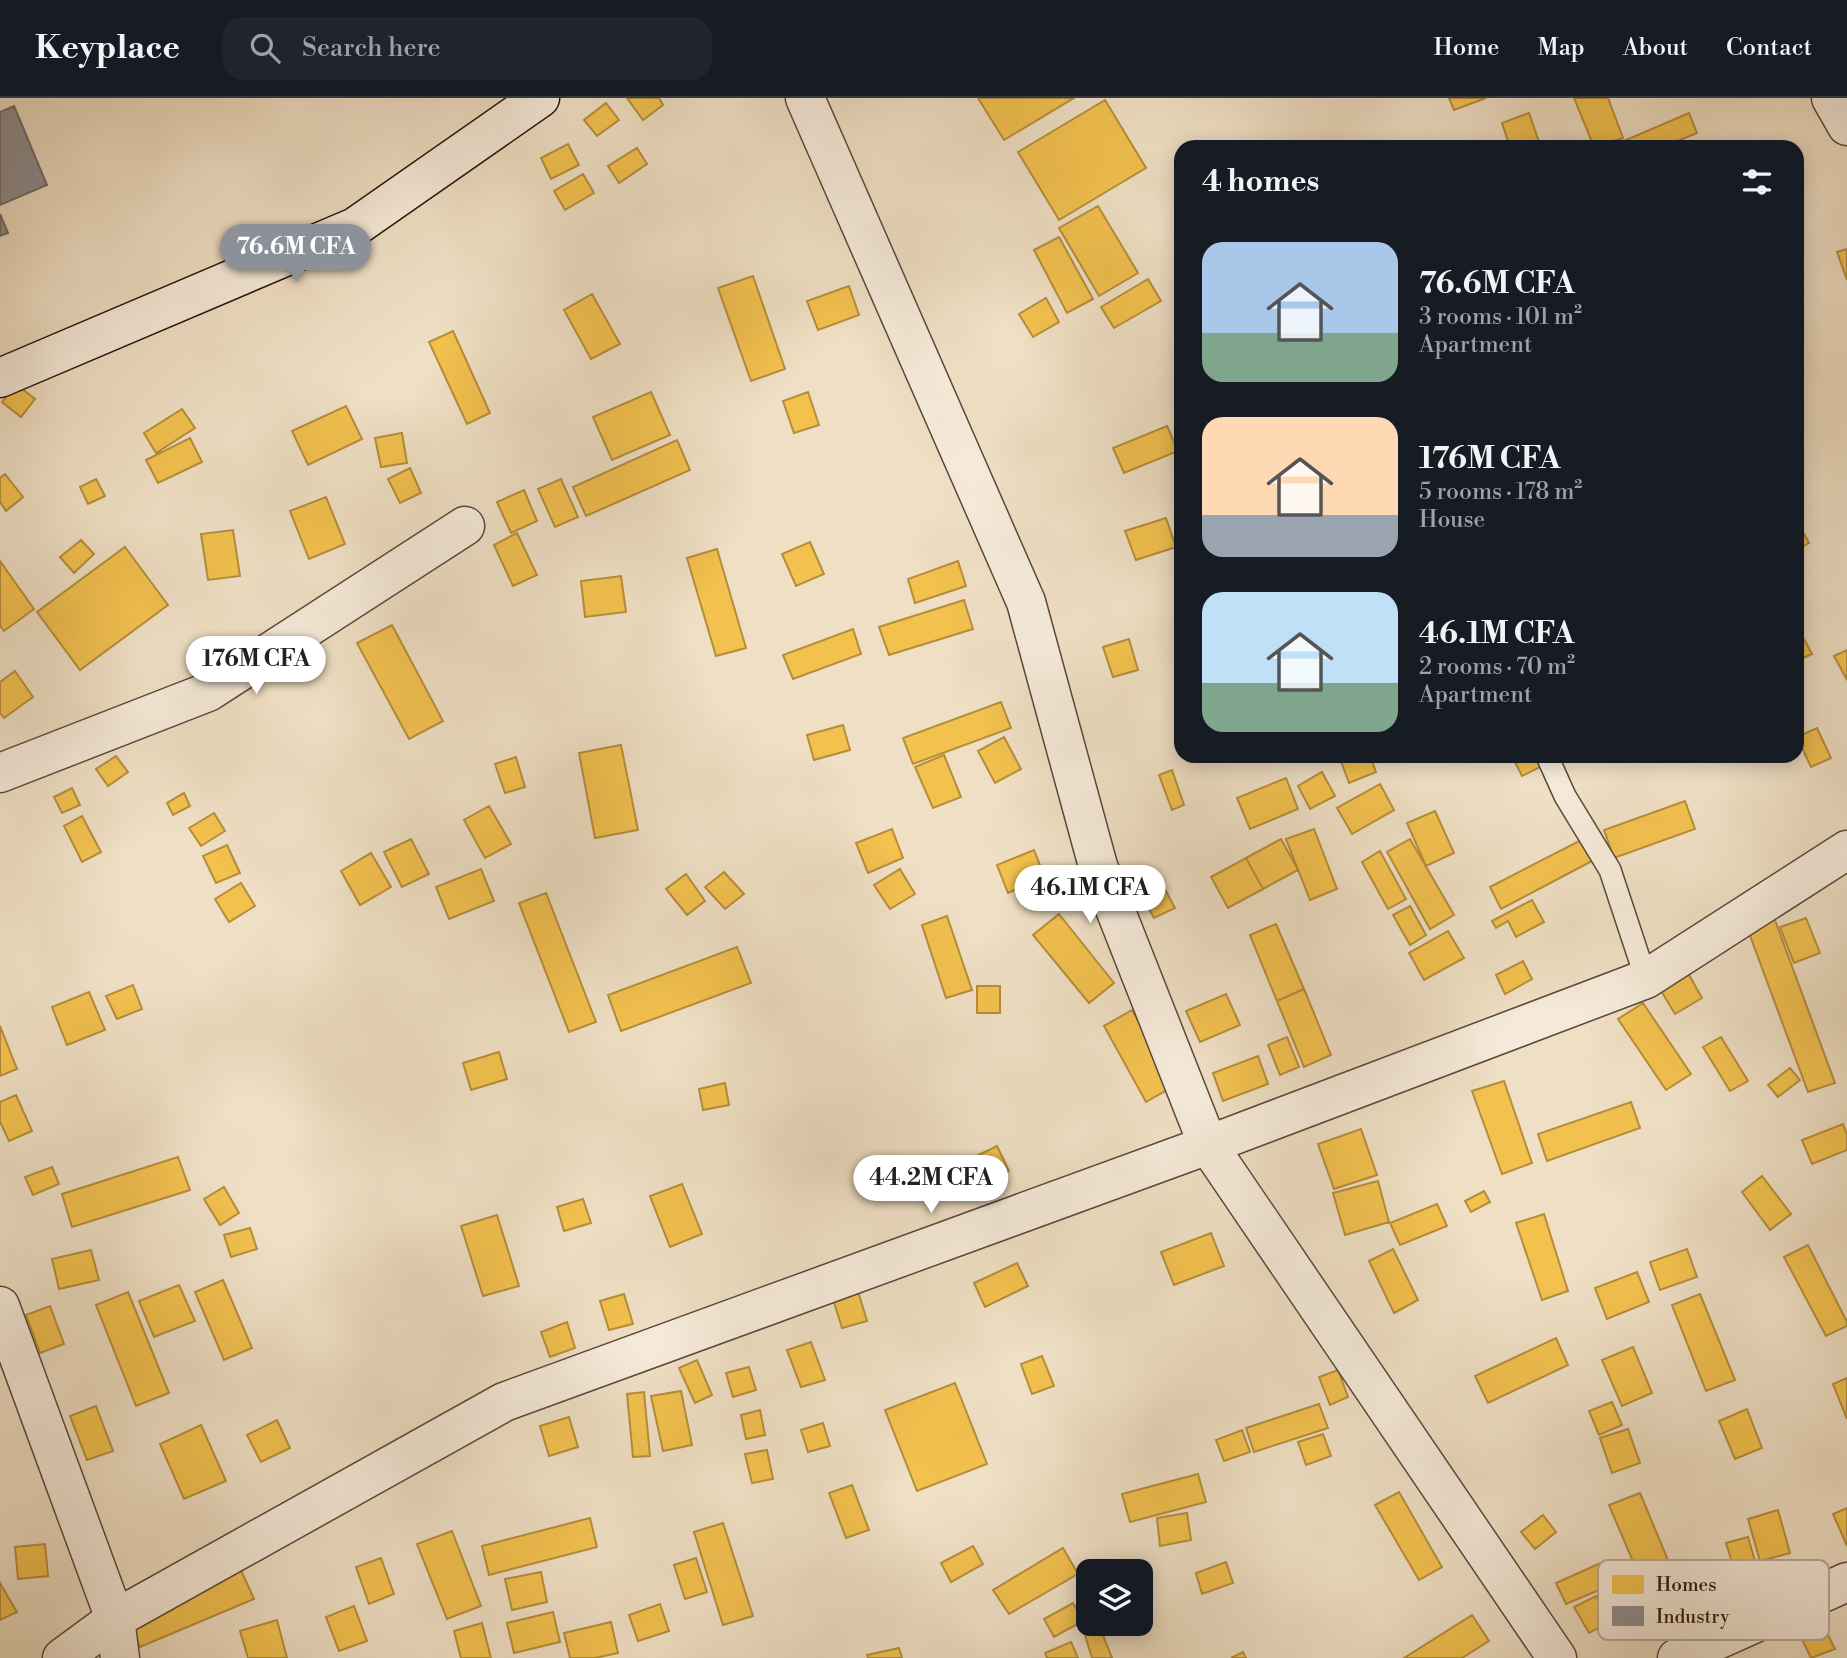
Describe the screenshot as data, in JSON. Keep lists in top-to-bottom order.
{
  "legend": ["Homes", "Industry"],
  "page": {
    "header": "Keyplace",
    "search": "Search here",
    "nav": [
      "Home",
      "Map",
      "About",
      "Contact"
    ],
    "heading": "4 homes",
    "price": [
      "76.6M CFA",
      "176M CFA",
      "46.1M CFA",
      "44.2M CFA"
    ],
    "list": [
      {
        "name": "76.6M CFA",
        "note": "3 rooms · 101 m² · Apartment"
      },
      {
        "name": "176M CFA",
        "note": "5 rooms · 178 m² · House"
      },
      {
        "name": "46.1M CFA",
        "note": "2 rooms · 70 m² · Apartment"
      }
    ]
  }
}
